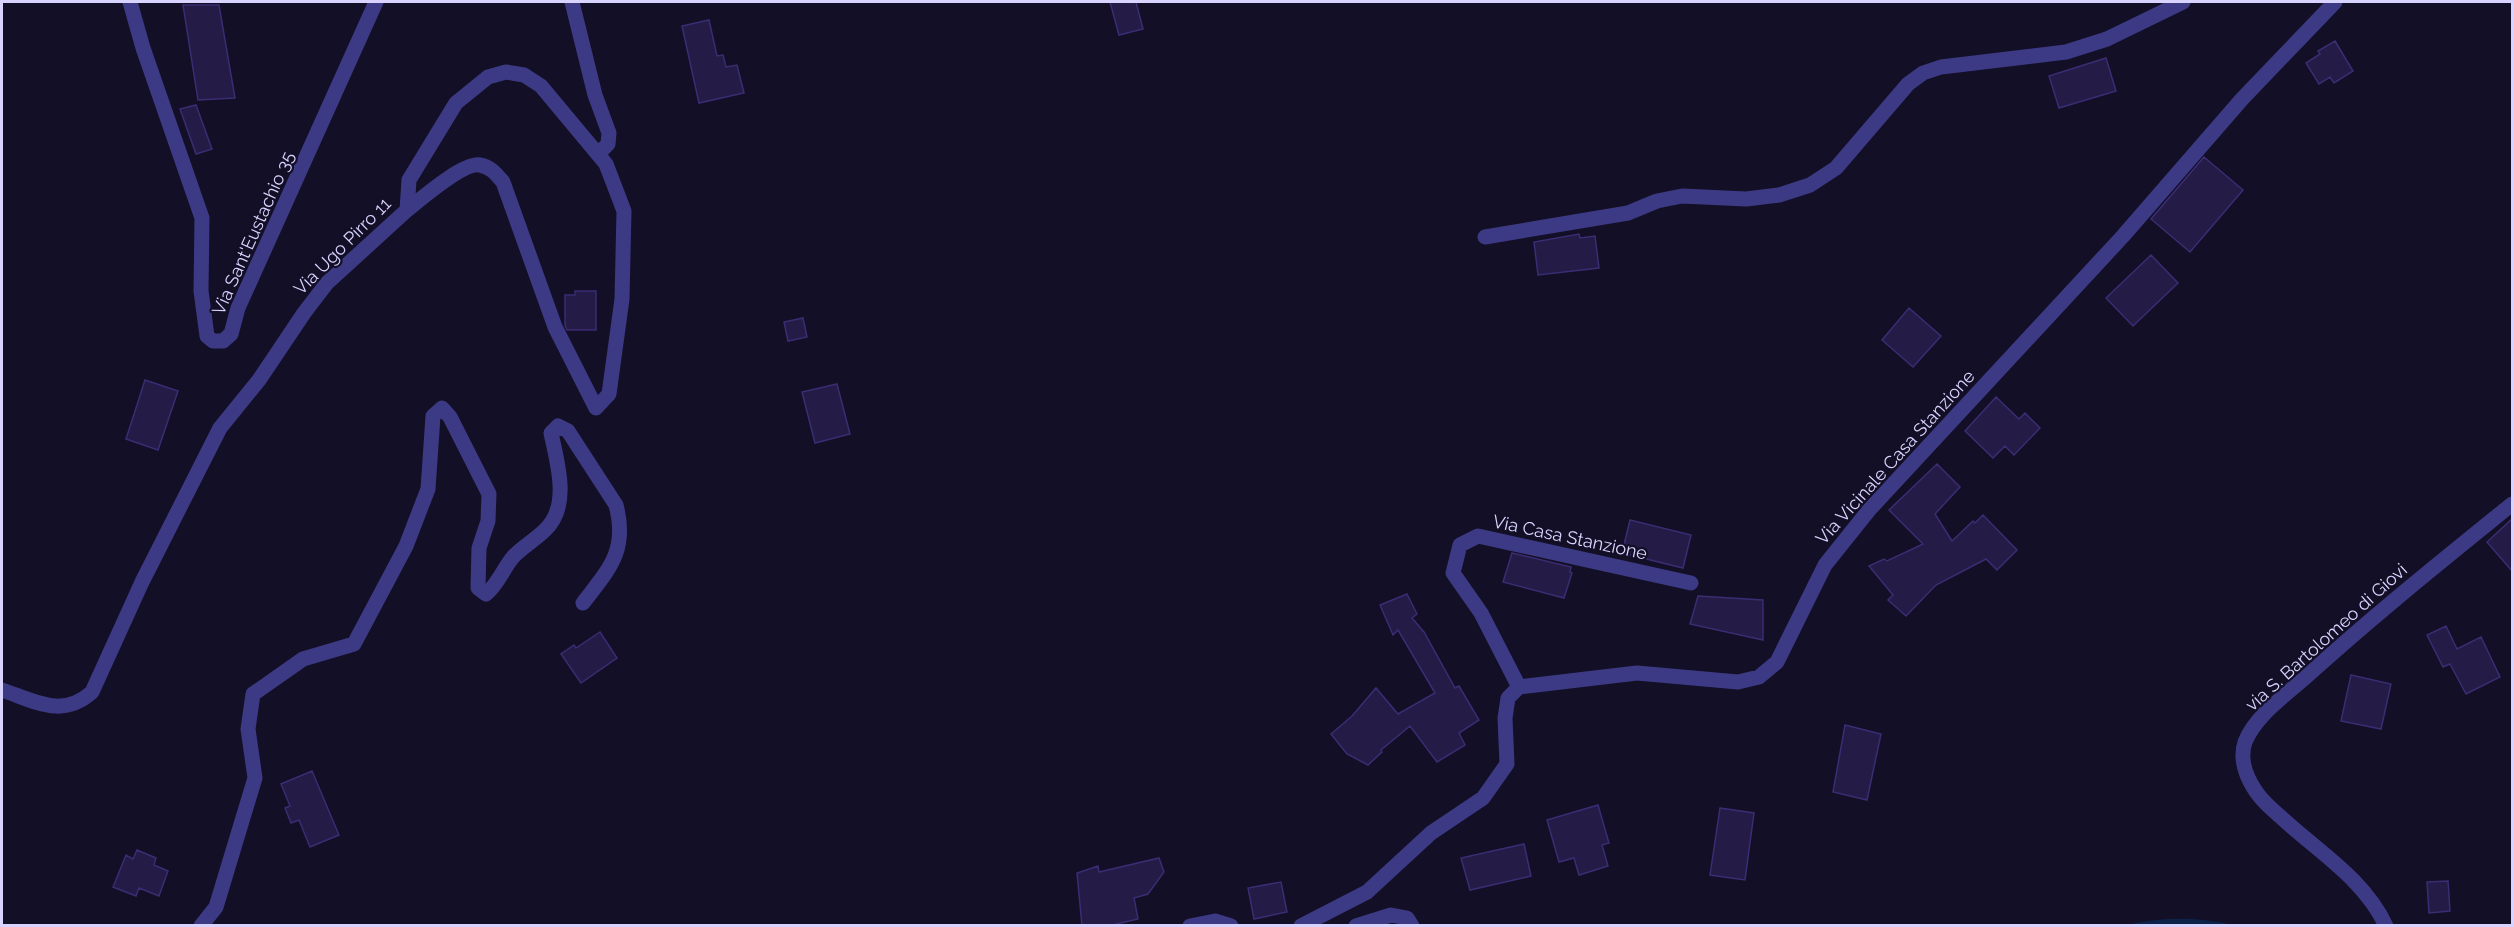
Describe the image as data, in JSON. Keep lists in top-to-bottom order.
{
  "streets": {
    "street": [
      "Via Sant'Eustachio 35",
      "Via Ugo Pirro 11",
      "Via Vicinale Casa Stanzione",
      "Via Casa Stanzione",
      "via S. Bartolomeo di Giovi"
    ]
  },
  "crossings": [
    ["Via Vicinale Casa Stanzione", "Via Casa Stanzione"]
  ]
}
